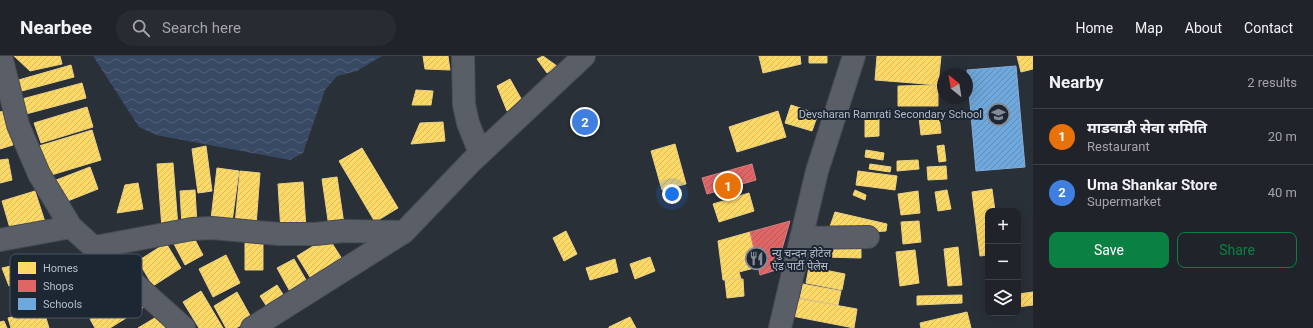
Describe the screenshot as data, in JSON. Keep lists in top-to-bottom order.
{
  "places": {
    "school or university": ["Devsharan Ramrati Secondary School"],
    "restaurant": ["न्यु चन्दन होटेल एंड पार्टी पेलेस"]
  },
  "legend": ["Homes", "Shops", "Schools"],
  "north": "top left",
  "page": {
    "header": "Nearbee",
    "search": "Search here",
    "nav": [
      "Home",
      "Map",
      "About",
      "Contact"
    ],
    "heading": ["Nearby", "2 results"],
    "pins": ["2", "1"],
    "list": [
      {
        "mark": "1",
        "name": "माडवाडी सेवा समिति",
        "note": "Restaurant",
        "value": "20 m"
      },
      {
        "mark": "2",
        "name": "Uma Shankar Store",
        "note": "Supermarket",
        "value": "40 m"
      }
    ],
    "map_buttons": ["+", "−"],
    "buttons": ["Save", "Share"]
  }
}
